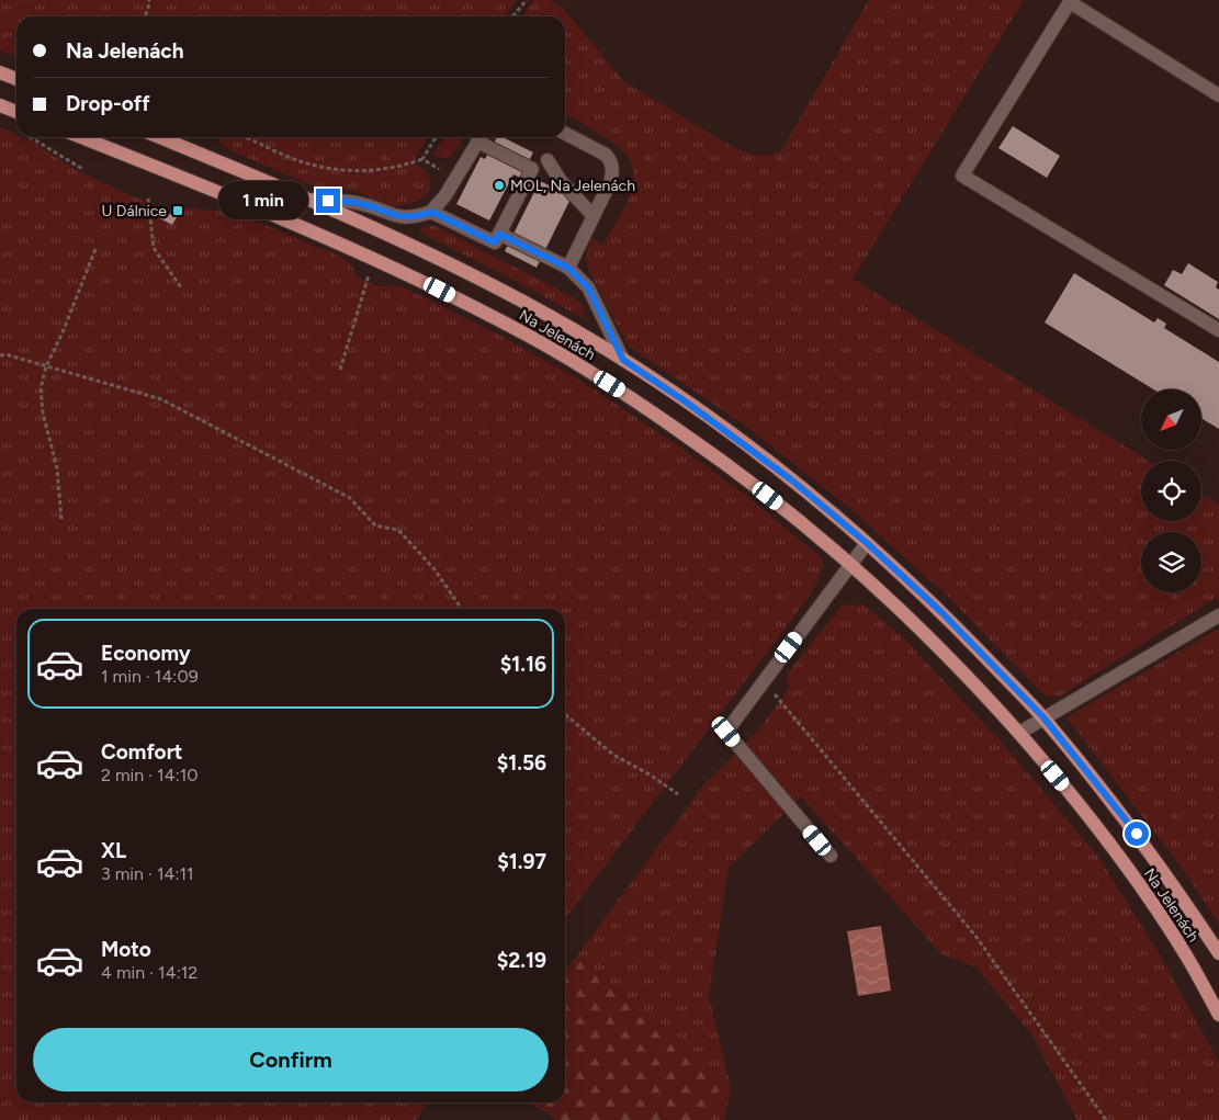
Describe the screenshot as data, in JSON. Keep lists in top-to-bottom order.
{
  "streets": {
    "main road": ["Na Jelenách"]
  },
  "places": {
    "other": ["MOL, Na Jelenách"],
    "transit": ["U Dálnice"]
  },
  "north": "bottom left",
  "page": {
    "banner": ["Na Jelenách", "Drop-off"],
    "bubble": "1 min",
    "list": [
      {
        "name": "Economy",
        "note": "1 min · 14:09",
        "value": "$1.16"
      },
      {
        "name": "Comfort",
        "note": "2 min · 14:10",
        "value": "$1.56"
      },
      {
        "name": "XL",
        "note": "3 min · 14:11",
        "value": "$1.97"
      },
      {
        "name": "Moto",
        "note": "4 min · 14:12",
        "value": "$2.19"
      }
    ],
    "buttons": "Confirm"
  }
}
